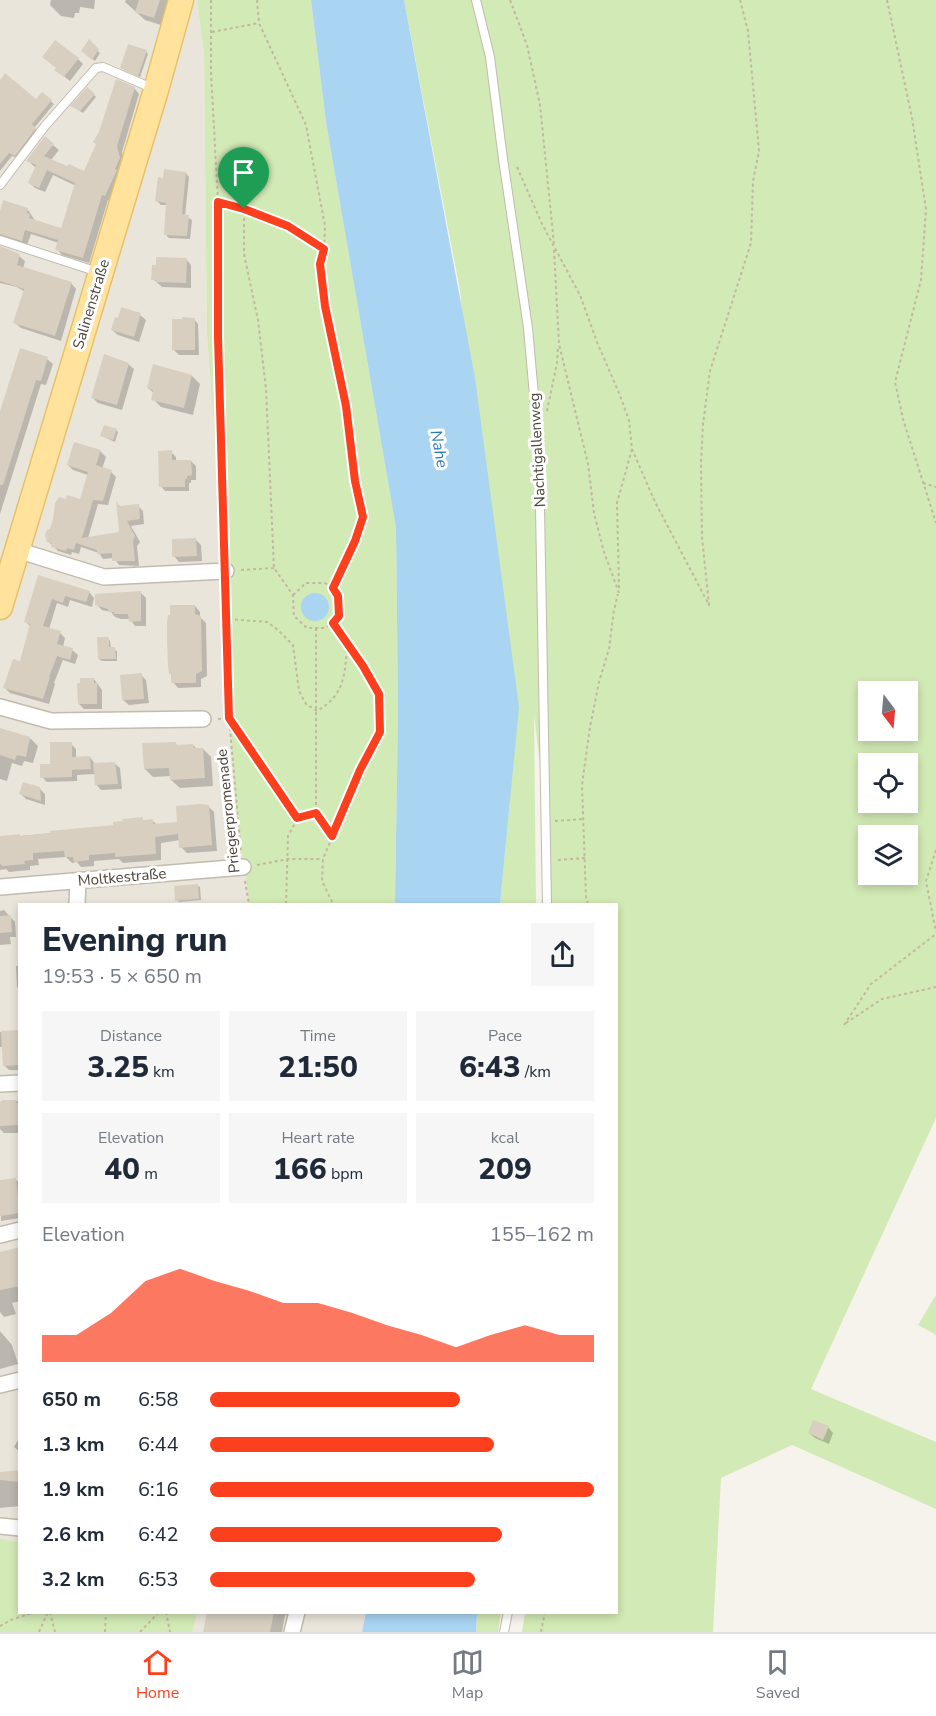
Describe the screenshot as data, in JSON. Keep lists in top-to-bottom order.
{
  "streets": {
    "main road": ["Salinenstraße"],
    "street": ["Moltkestraße"],
    "lane": ["Nachtigallenweg"],
    "path": ["Priegerpromenade"]
  },
  "crossings": [
    ["Priegerpromenade", "Moltkestraße"]
  ],
  "water": ["Nahe"],
  "north": "bottom",
  "page": {
    "heading": ["Evening run", "19:53 · 5 × 650 m"],
    "stats": [
      ["Distance", "3.25 km"],
      ["Time", "21:50"],
      ["Pace", "6:43 /km"],
      ["Elevation", "40 m"],
      ["Heart rate", "166 bpm"],
      ["kcal", "209"]
    ],
    "chart": ["Elevation", "155–162 m"],
    "list": [
      {
        "name": "650 m",
        "note": "6:58"
      },
      {
        "name": "1.3 km",
        "note": "6:44"
      },
      {
        "name": "1.9 km",
        "note": "6:16"
      },
      {
        "name": "2.6 km",
        "note": "6:42"
      },
      {
        "name": "3.2 km",
        "note": "6:53"
      }
    ],
    "tabs": ["Home", "Map", "Saved"]
  }
}
